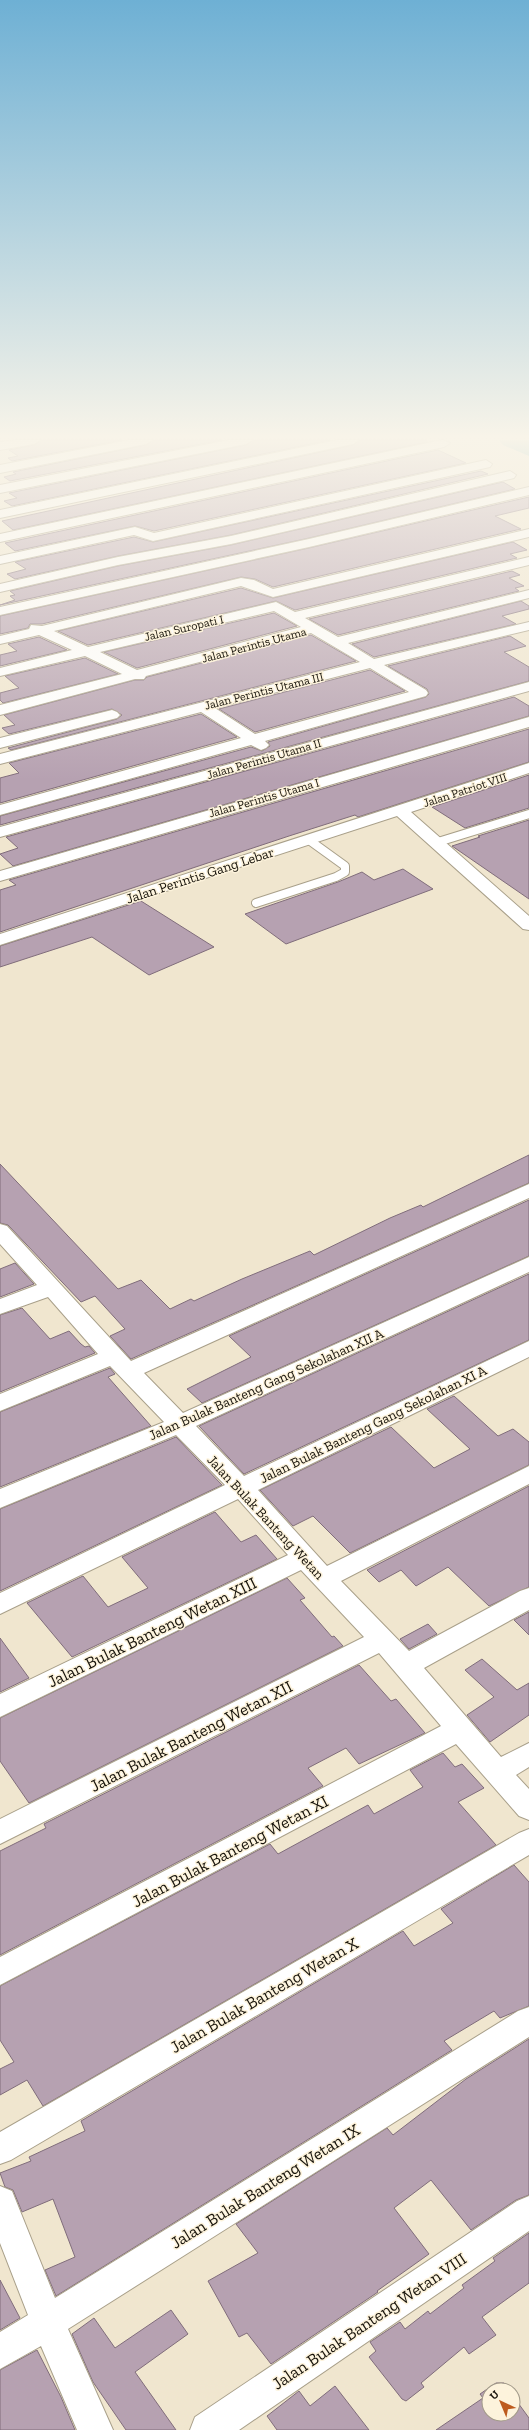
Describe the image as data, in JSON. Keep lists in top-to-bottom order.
{
  "streets": {
    "street": [
      "Jalan Suropati I",
      "Jalan Perintis Utama",
      "Jalan Perintis Utama III",
      "Jalan Perintis Utama II",
      "Jalan Patriot VIII",
      "Jalan Perintis Utama I",
      "Jalan Perintis Gang Lebar",
      "Jalan Bulak Banteng Gang Sekolahan XII A",
      "Jalan Bulak Banteng Gang Sekolahan XI A",
      "Jalan Bulak Banteng Wetan",
      "Jalan Bulak Banteng Wetan XIII",
      "Jalan Bulak Banteng Wetan XII",
      "Jalan Bulak Banteng Wetan XI",
      "Jalan Bulak Banteng Wetan X",
      "Jalan Bulak Banteng Wetan IX",
      "Jalan Bulak Banteng Wetan VIII"
    ]
  },
  "crossings": [
    ["Jalan Suropati I", "Jalan Perintis Utama"],
    ["Jalan Perintis Utama", "Jalan Perintis Utama III"],
    ["Jalan Patriot VIII", "Jalan Perintis Gang Lebar"],
    ["Jalan Bulak Banteng Gang Sekolahan XII A", "Jalan Bulak Banteng Wetan"],
    ["Jalan Bulak Banteng Gang Sekolahan XI A", "Jalan Bulak Banteng Wetan"],
    ["Jalan Bulak Banteng Wetan", "Jalan Bulak Banteng Wetan XIII"],
    ["Jalan Bulak Banteng Wetan", "Jalan Bulak Banteng Wetan XII"],
    ["Jalan Bulak Banteng Wetan", "Jalan Bulak Banteng Wetan XI"]
  ],
  "north": "top left"
}
